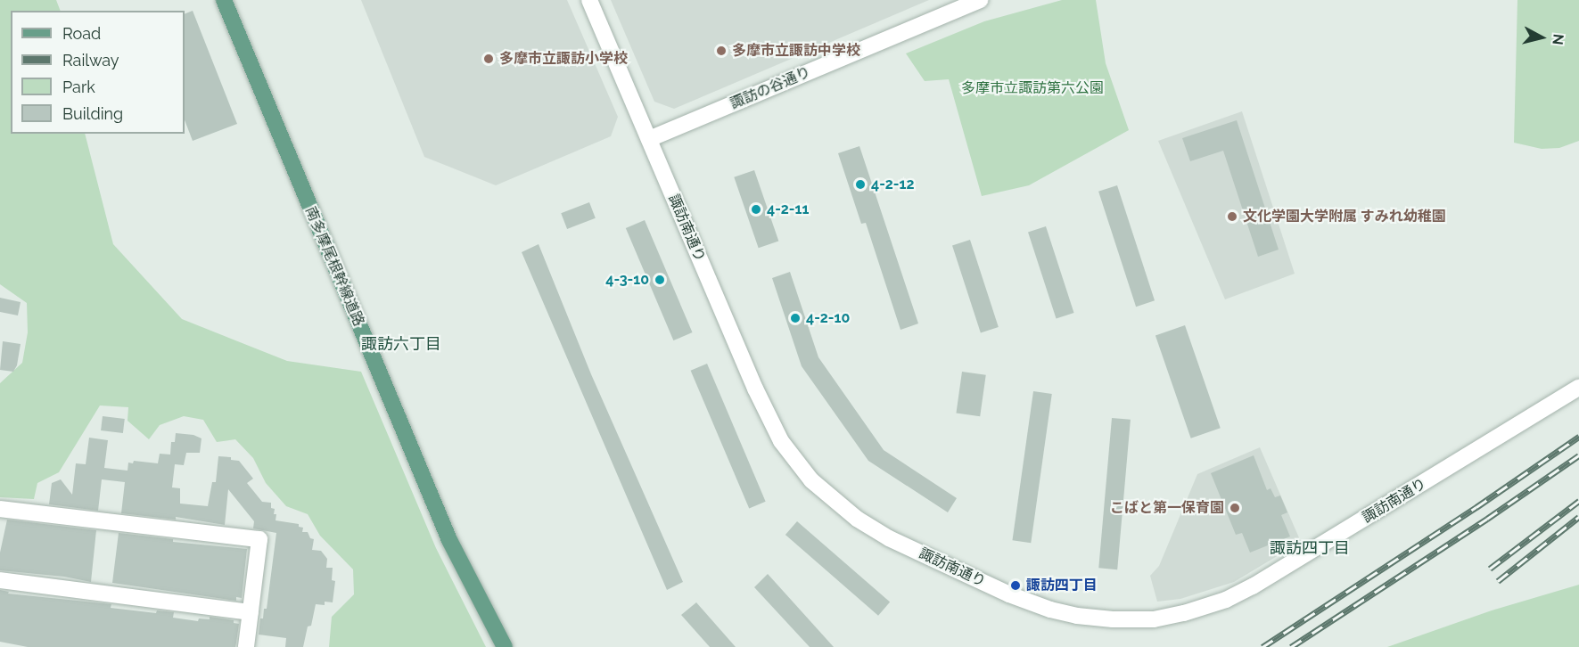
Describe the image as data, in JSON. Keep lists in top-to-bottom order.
{
  "streets": {
    "main road": ["南多摩尾根幹線道路"],
    "street": ["諏訪の谷通り", "諏訪南通り"]
  },
  "crossings": [
    ["諏訪の谷通り", "諏訪南通り"]
  ],
  "districts": ["諏訪六丁目", "諏訪四丁目"],
  "parks": ["多摩市立諏訪第六公園"],
  "places": [
    "多摩市立諏訪中学校",
    "多摩市立諏訪小学校",
    "4-2-12",
    "4-2-11",
    "文化学園大学附属 すみれ幼稚園",
    "4-3-10",
    "4-2-10",
    "こばと第一保育園",
    "諏訪四丁目"
  ],
  "legend": [
    "Road",
    "Railway",
    "Park",
    "Building"
  ],
  "north": "right"
}
